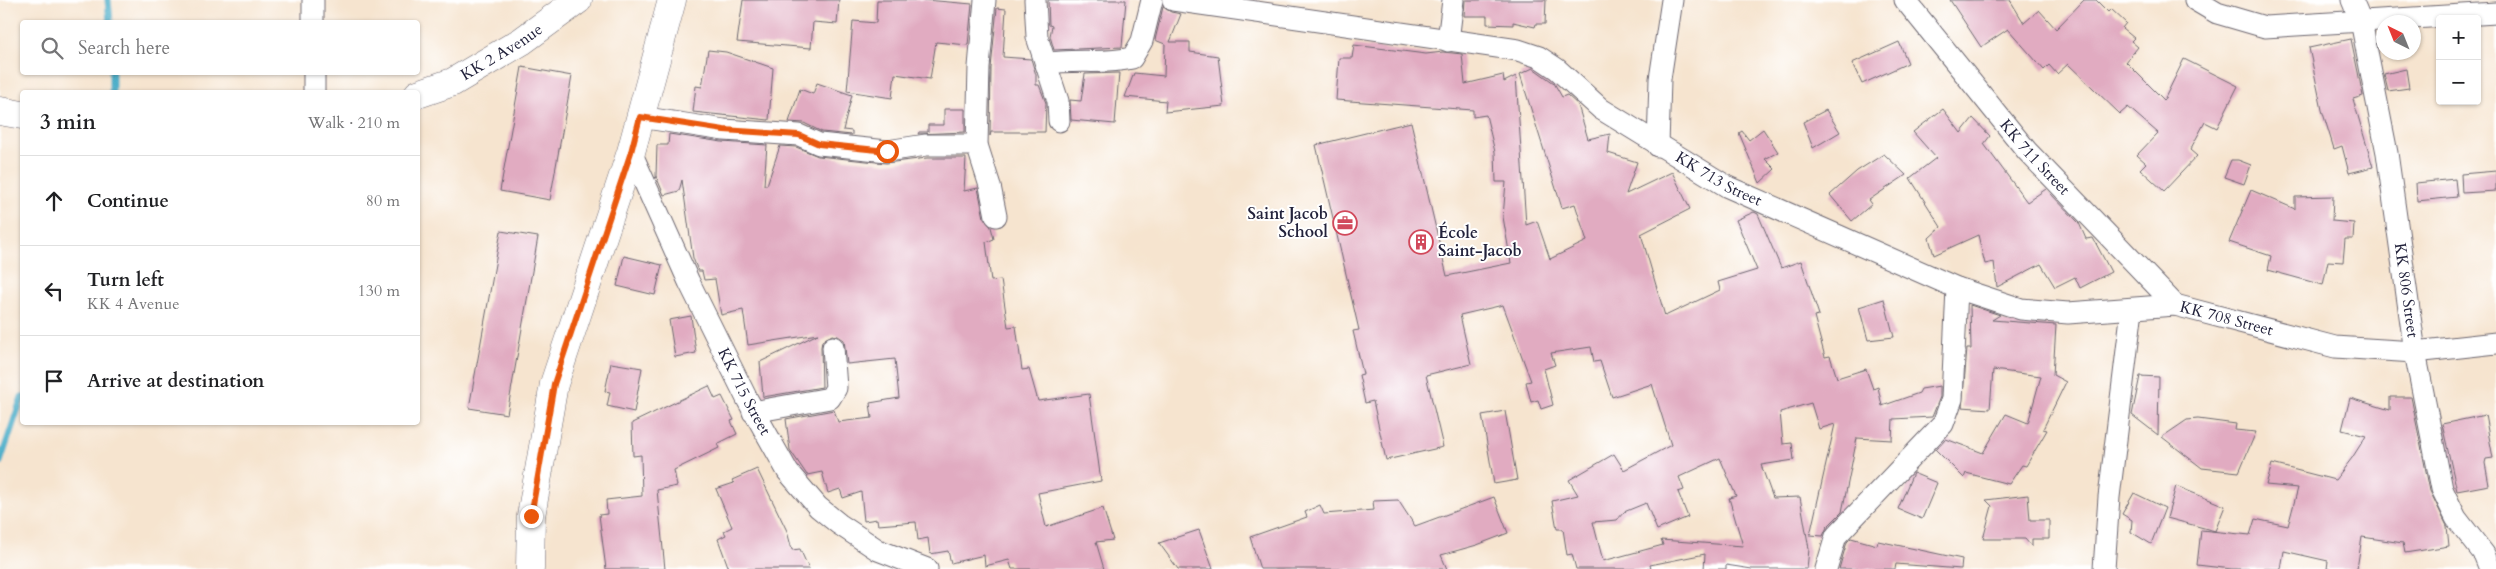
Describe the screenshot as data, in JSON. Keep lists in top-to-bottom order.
{
  "streets": {
    "main road": ["KK 2 Avenue"],
    "street": [
      "KK 711 Street",
      "KK 713 Street",
      "KK 806 Street",
      "KK 708 Street",
      "KK 715 Street"
    ]
  },
  "crossings": [
    ["KK 711 Street", "KK 708 Street"],
    ["KK 713 Street", "KK 708 Street"],
    ["KK 806 Street", "KK 708 Street"]
  ],
  "places": {
    "office": ["Saint Jacob School"],
    "building": ["École Saint-Jacob"]
  },
  "north": "top left",
  "page": {
    "map_buttons": ["+", "−"],
    "search": "Search here",
    "heading": ["3 min", "Walk · 210 m"],
    "list": [
      ["Continue", "80 m"],
      ["Turn left", "KK 4 Avenue", "130 m"],
      "Arrive at destination"
    ]
  }
}
